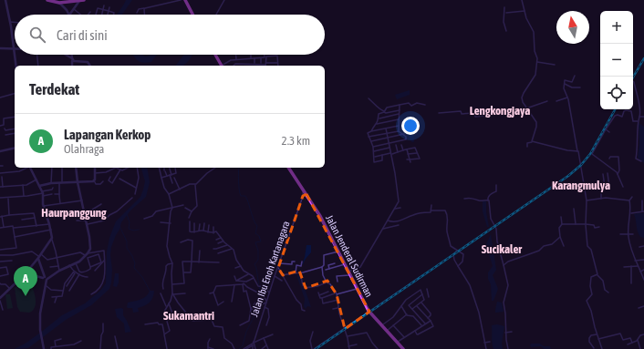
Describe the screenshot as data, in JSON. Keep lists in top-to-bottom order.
{
  "streets": {
    "main road": ["Jalan Jenderal Sudirman"],
    "street": ["Jalan Ibu Enoh Kartanagara"]
  },
  "crossings": [
    ["Jalan Jenderal Sudirman", "Jalan Ibu Enoh Kartanagara"]
  ],
  "districts": [
    "Lengkongjaya",
    "Karangmulya",
    "Haurpanggung",
    "Sucikaler",
    "Sukamantri"
  ],
  "north": "top",
  "page": {
    "map_buttons": ["+", "−"],
    "search": "Cari di sini",
    "heading": "Terdekat",
    "list": [
      {
        "mark": "A",
        "name": "Lapangan Kerkop",
        "note": "Olahraga",
        "value": "2.3 km"
      }
    ],
    "pins": "A"
  }
}
